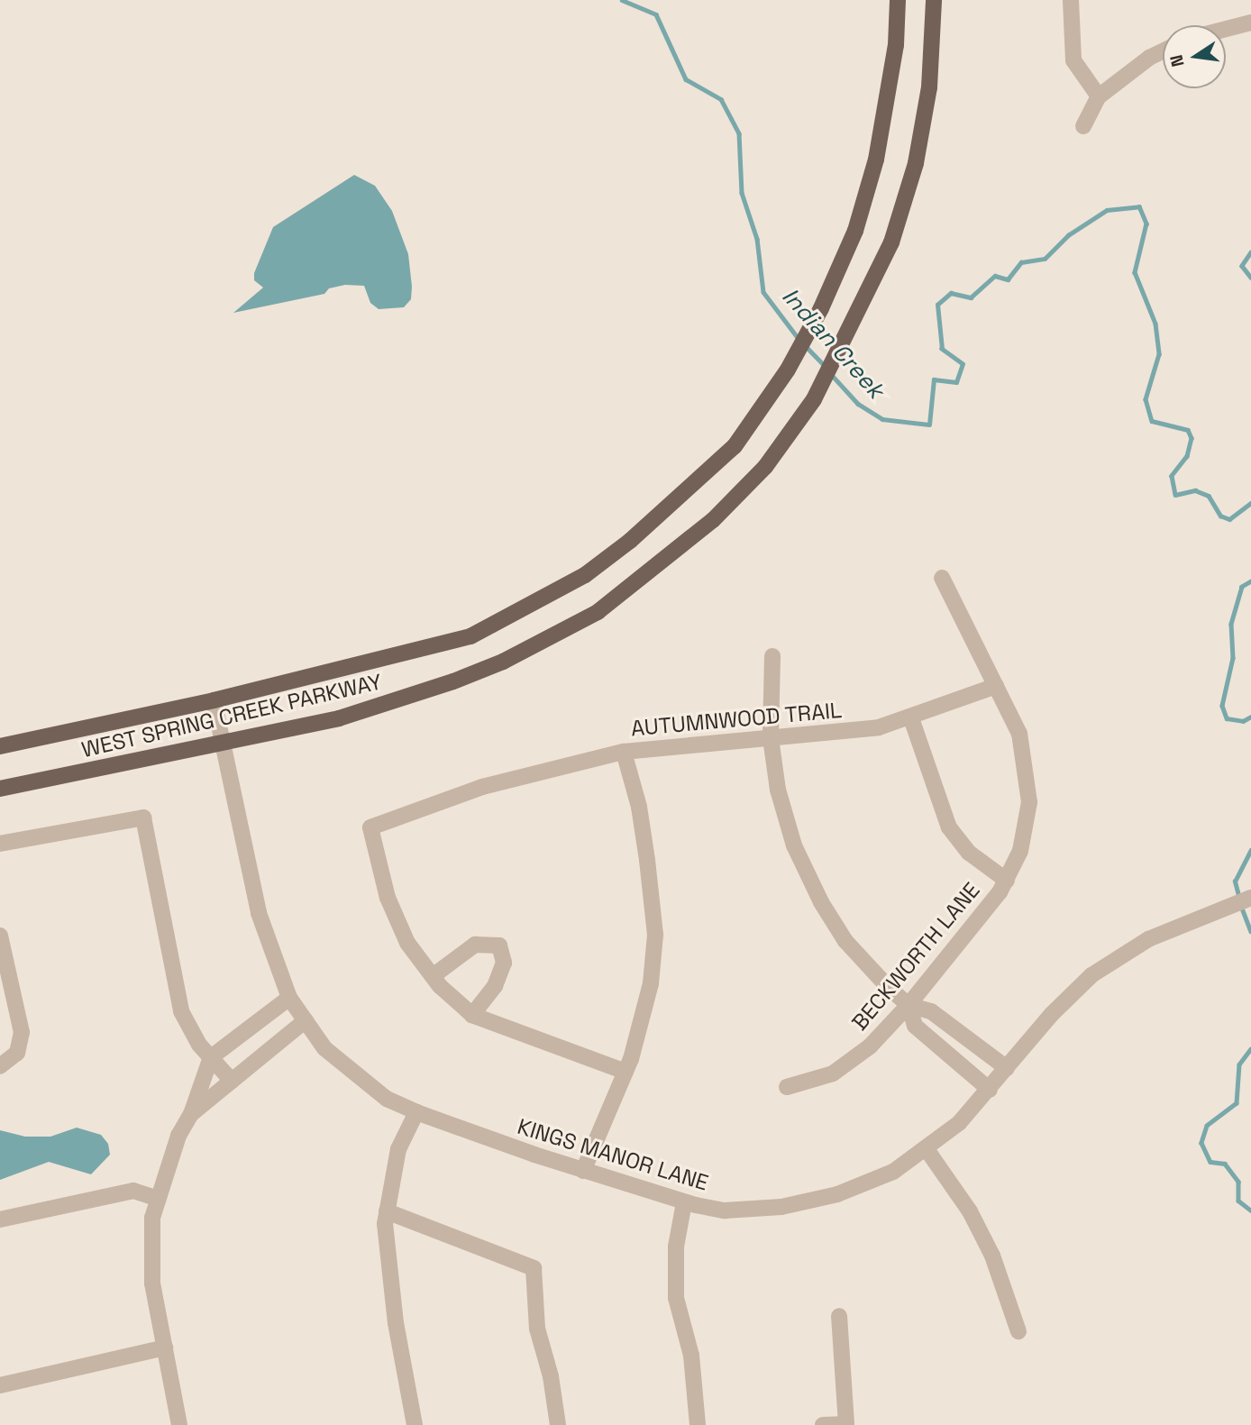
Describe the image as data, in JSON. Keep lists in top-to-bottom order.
{
  "streets": {
    "main road": ["WEST SPRING CREEK PARKWAY"],
    "street": ["AUTUMNWOOD TRAIL", "BECKWORTH LANE", "KINGS MANOR LANE"]
  },
  "crossings": [
    ["WEST SPRING CREEK PARKWAY", "KINGS MANOR LANE"],
    ["AUTUMNWOOD TRAIL", "BECKWORTH LANE"]
  ],
  "water": ["Indian Creek"],
  "north": "left"
}
